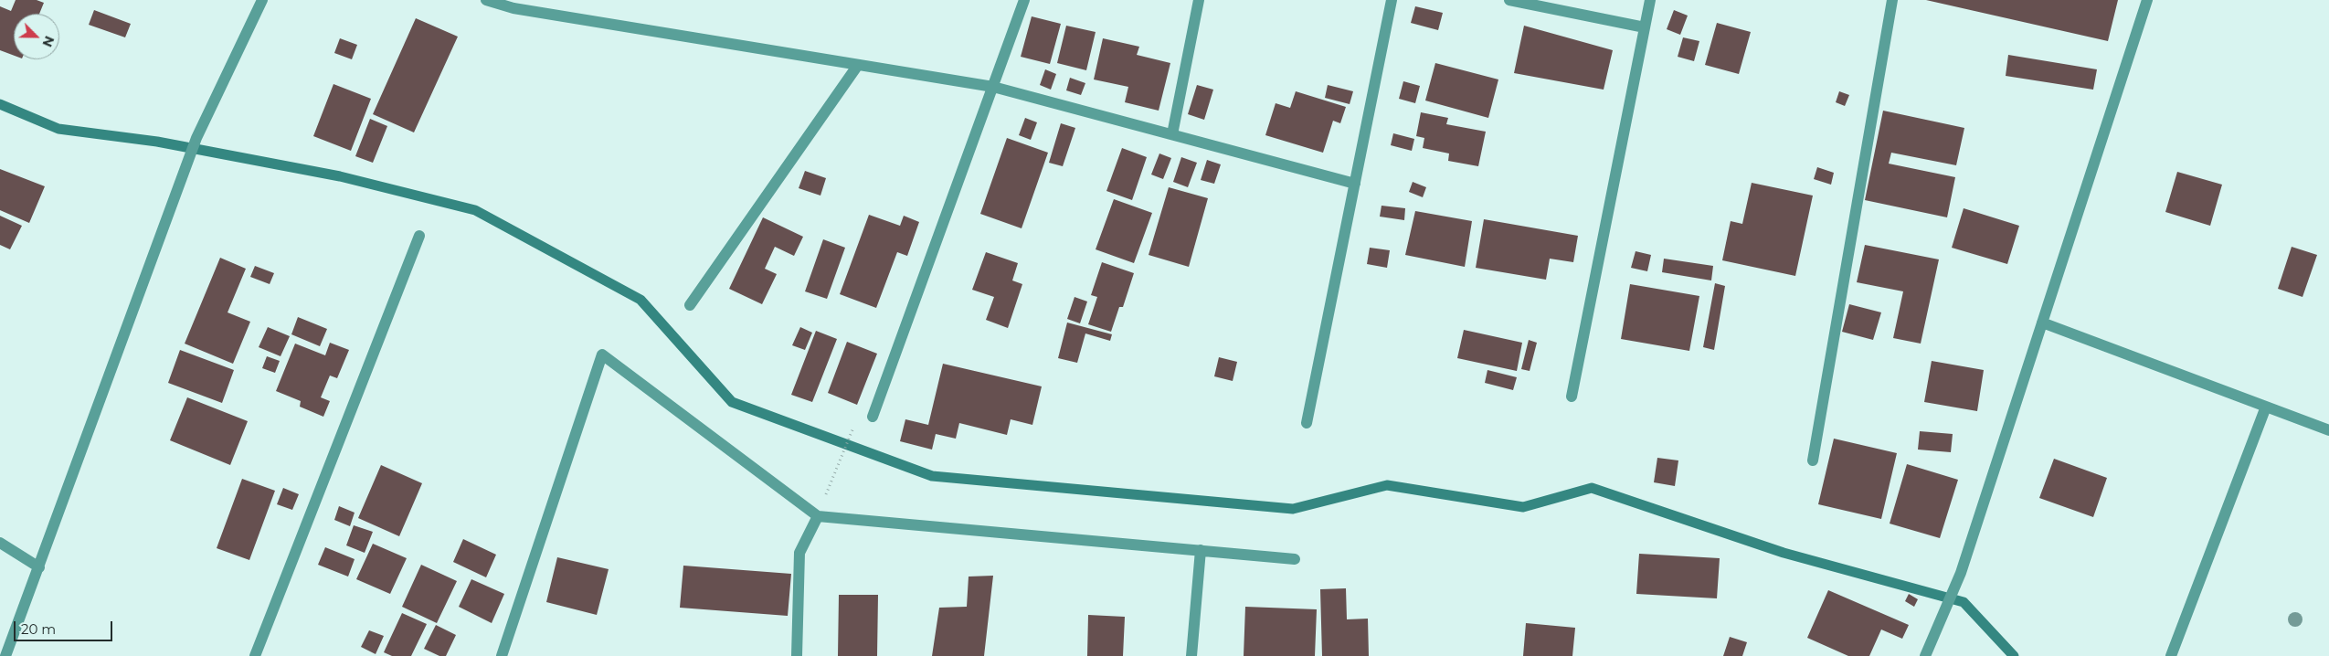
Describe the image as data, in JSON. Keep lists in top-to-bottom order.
{
  "scale_bar": "20 m",
  "north": "bottom right"
}
